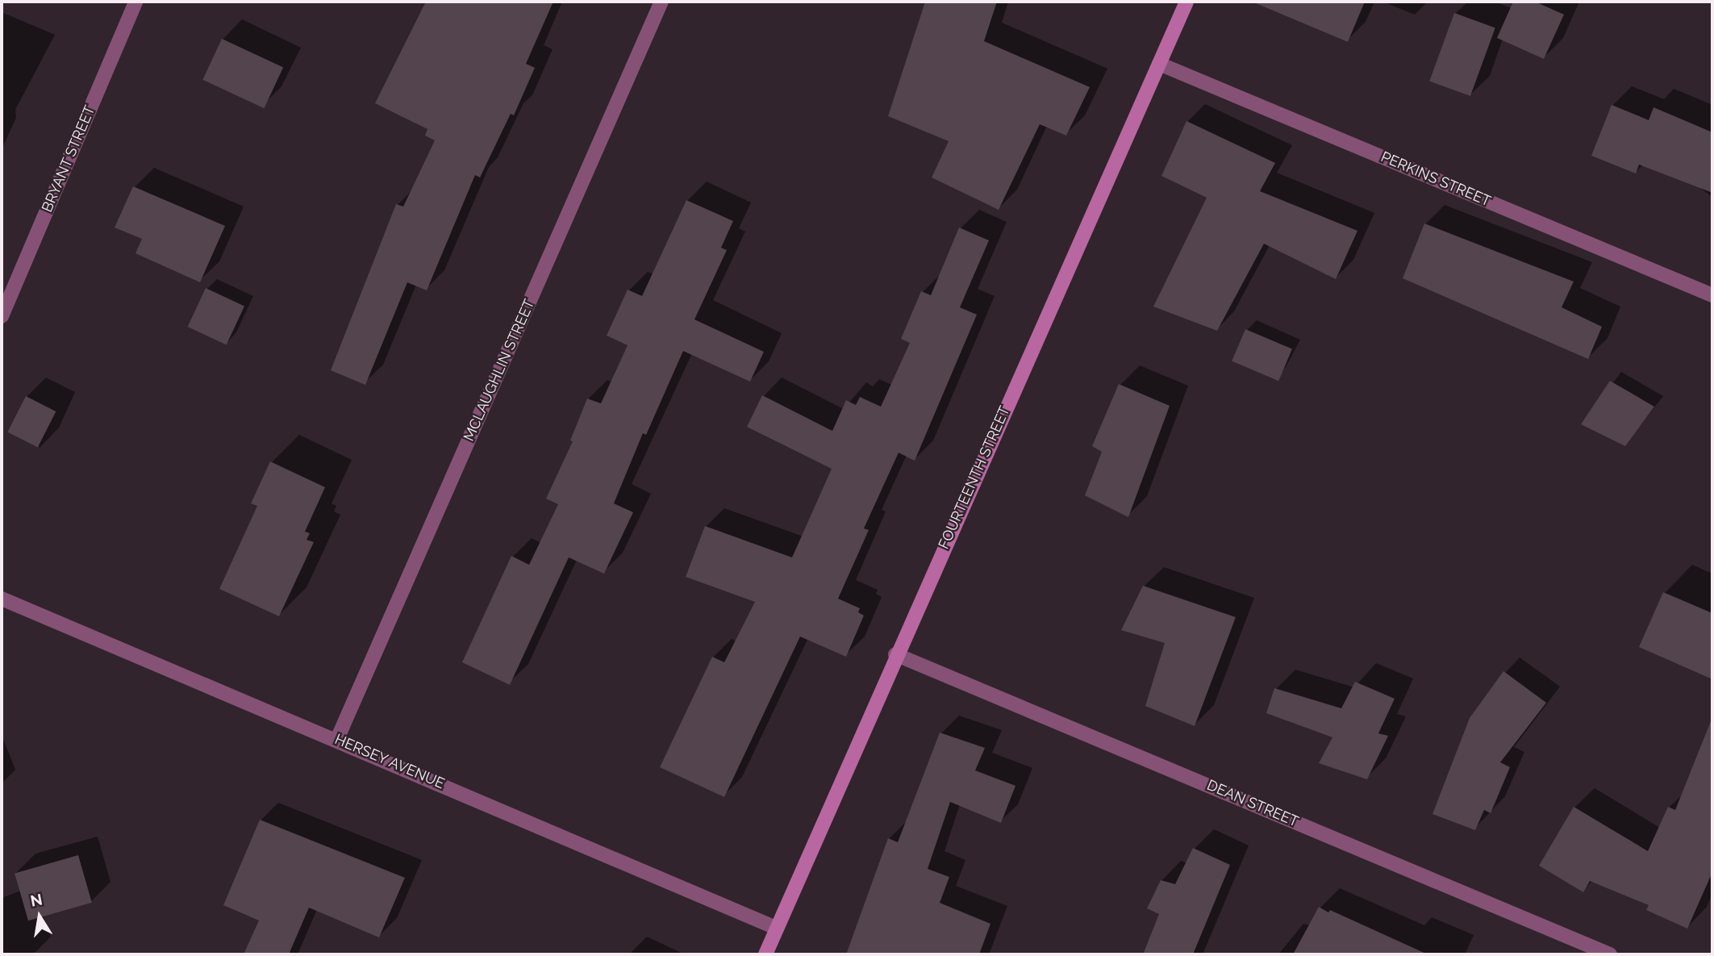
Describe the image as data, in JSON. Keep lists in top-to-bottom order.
{
  "streets": {
    "street": [
      "BRYANT STREET",
      "PERKINS STREET",
      "MCLAUGHLIN STREET",
      "FOURTEENTH STREET",
      "HERSEY AVENUE",
      "DEAN STREET"
    ]
  },
  "crossings": [
    ["PERKINS STREET", "FOURTEENTH STREET"],
    ["MCLAUGHLIN STREET", "HERSEY AVENUE"],
    ["FOURTEENTH STREET", "HERSEY AVENUE"],
    ["FOURTEENTH STREET", "DEAN STREET"]
  ],
  "north": "top"
}
